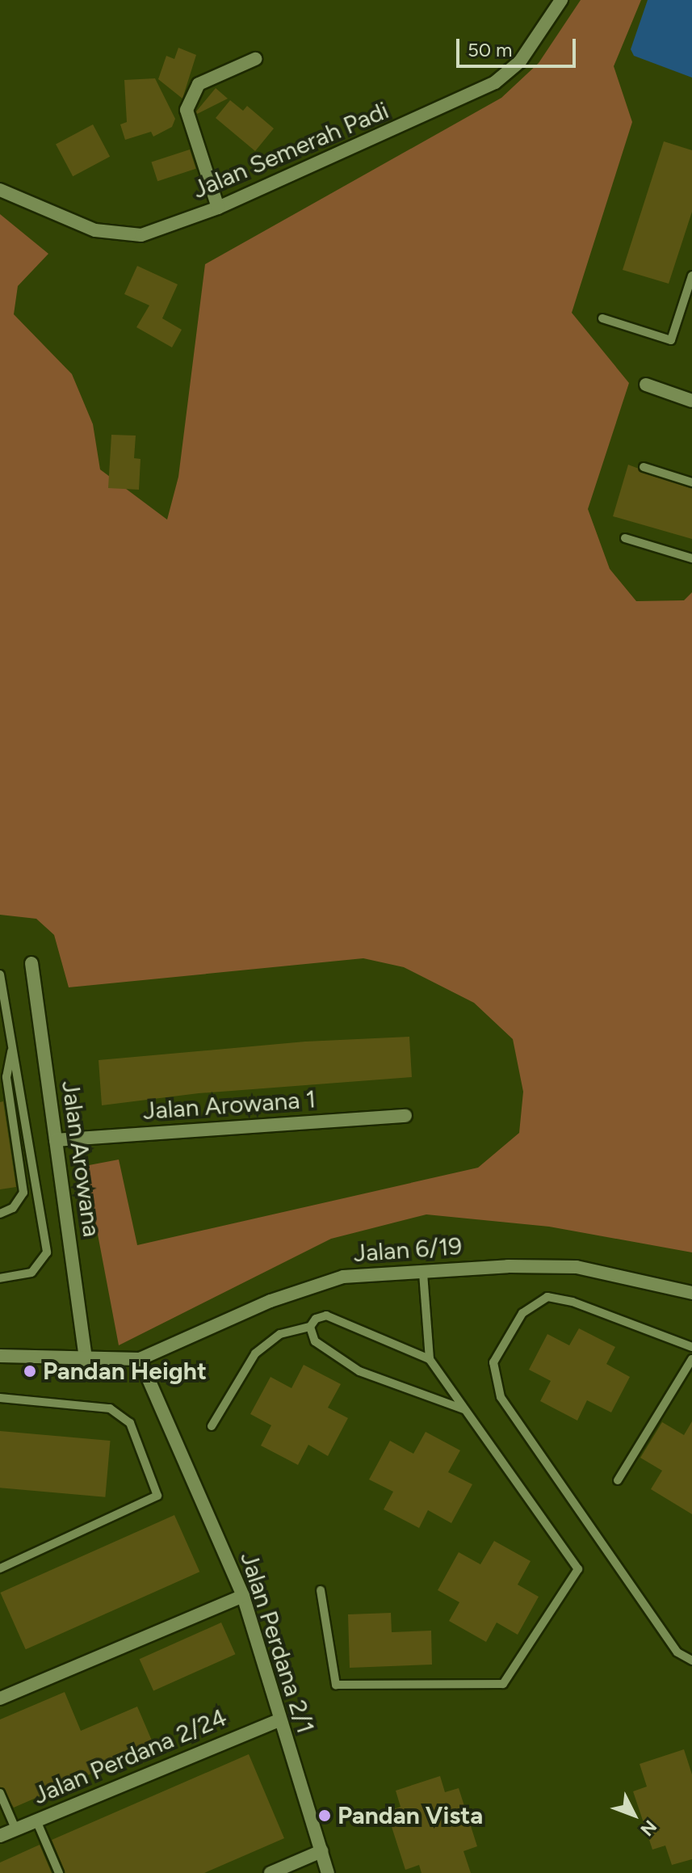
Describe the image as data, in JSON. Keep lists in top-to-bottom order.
{
  "streets": {
    "street": [
      "Jalan Semerah Padi",
      "Jalan Arowana 1",
      "Jalan Arowana",
      "Jalan 6/19",
      "Jalan Perdana 2/1",
      "Jalan Perdana 2/24"
    ]
  },
  "crossings": [
    ["Jalan Arowana 1", "Jalan Arowana"],
    ["Jalan 6/19", "Jalan Perdana 2/1"],
    ["Jalan Perdana 2/1", "Jalan Perdana 2/24"]
  ],
  "places": ["Pandan Height", "Pandan Vista"],
  "scale_bar": "50 m",
  "north": "bottom right"
}
